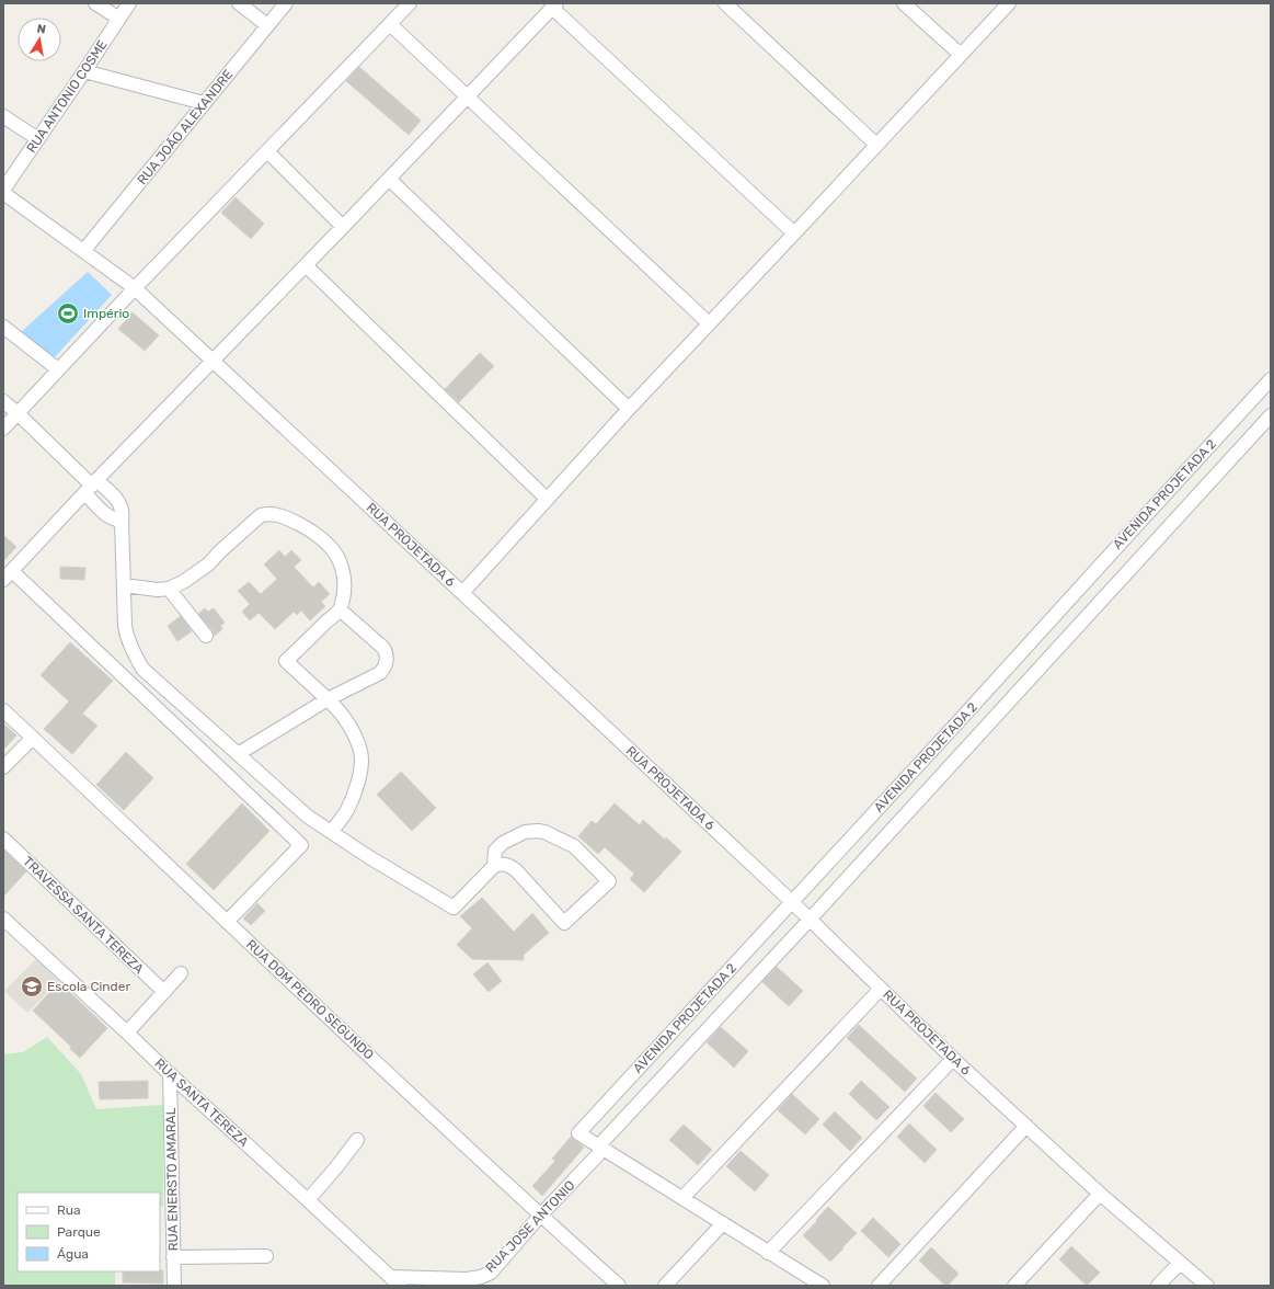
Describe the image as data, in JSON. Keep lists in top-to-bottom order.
{
  "streets": {
    "street": [
      "RUA ANTONIO COSME",
      "RUA JOÃO ALEXANDRE",
      "AVENIDA PROJETADA 2",
      "RUA PROJETADA 6",
      "TRAVESSA SANTA TEREZA",
      "RUA DOM PEDRO SEGUNDO",
      "RUA SANTA TEREZA",
      "RUA ENERSTO AMARAL",
      "RUA JOSE ANTONIO"
    ]
  },
  "crossings": [
    ["RUA JOÃO ALEXANDRE", "RUA PROJETADA 6"],
    ["AVENIDA PROJETADA 2", "RUA PROJETADA 6"],
    ["AVENIDA PROJETADA 2", "RUA JOSE ANTONIO"],
    ["RUA DOM PEDRO SEGUNDO", "RUA JOSE ANTONIO"],
    ["RUA SANTA TEREZA", "RUA ENERSTO AMARAL"],
    ["RUA SANTA TEREZA", "RUA JOSE ANTONIO"]
  ],
  "places": {
    "sports": ["Império"],
    "school or university": ["Escola Cinder"]
  },
  "legend": ["Rua", "Parque", "Água"],
  "north": "top"
}
